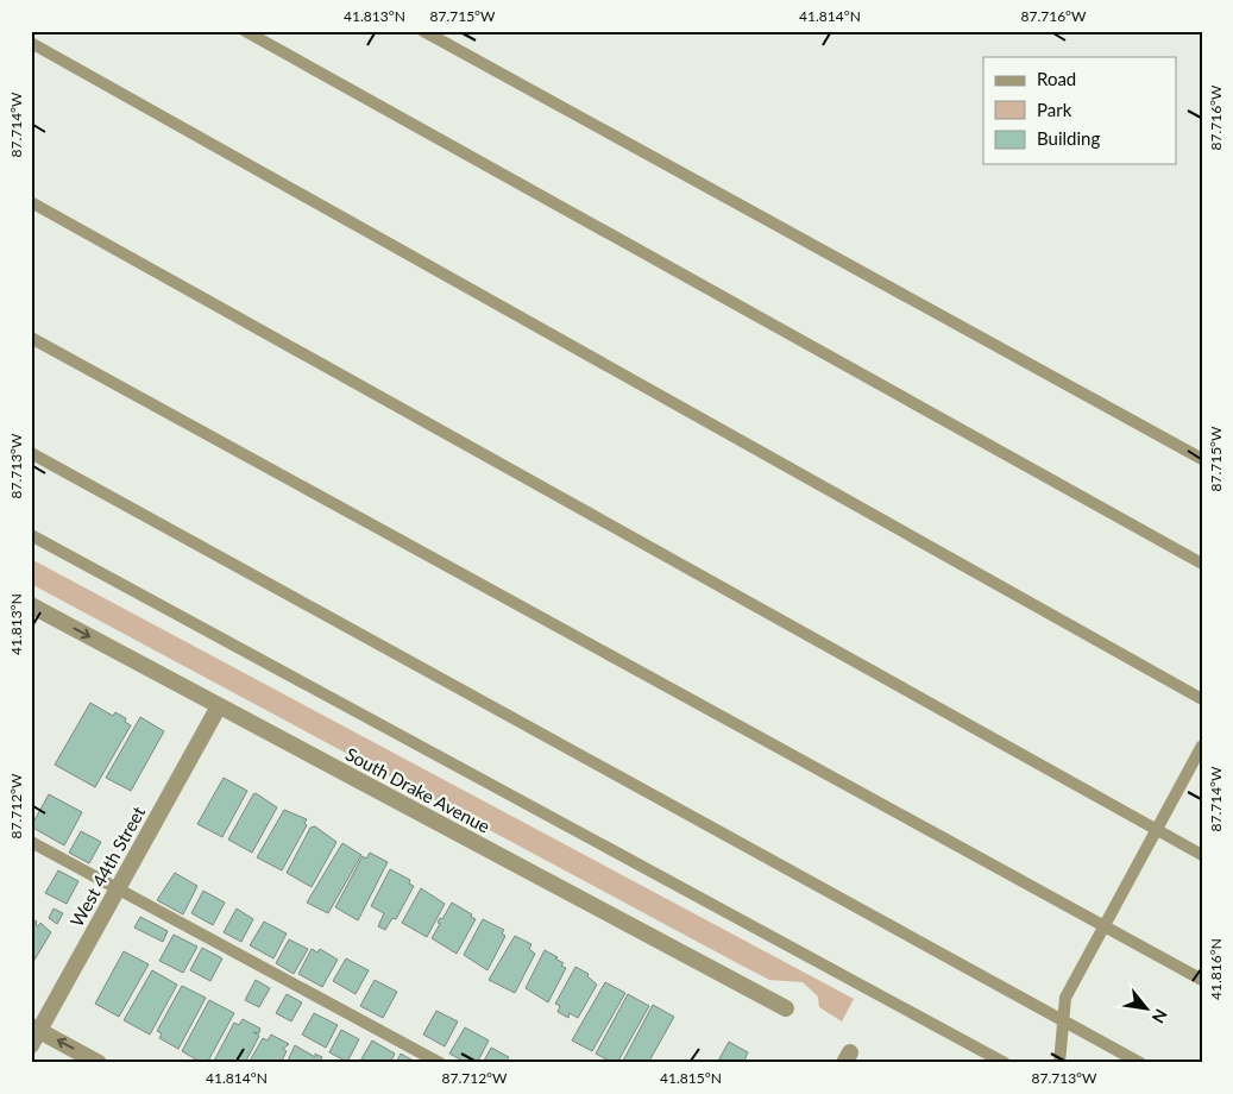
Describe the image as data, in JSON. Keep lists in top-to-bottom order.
{
  "streets": {
    "street": ["South Drake Avenue", "West 44th Street"]
  },
  "crossings": [
    ["South Drake Avenue", "West 44th Street"]
  ],
  "legend": ["Road", "Park", "Building"],
  "north": "bottom right",
  "coordinates": [
    "41.813°N",
    "87.715°W",
    "41.814°N",
    "87.716°W",
    "87.714°W",
    "87.713°W",
    "87.712°W",
    "41.816°N",
    "41.815°N"
  ]
}
